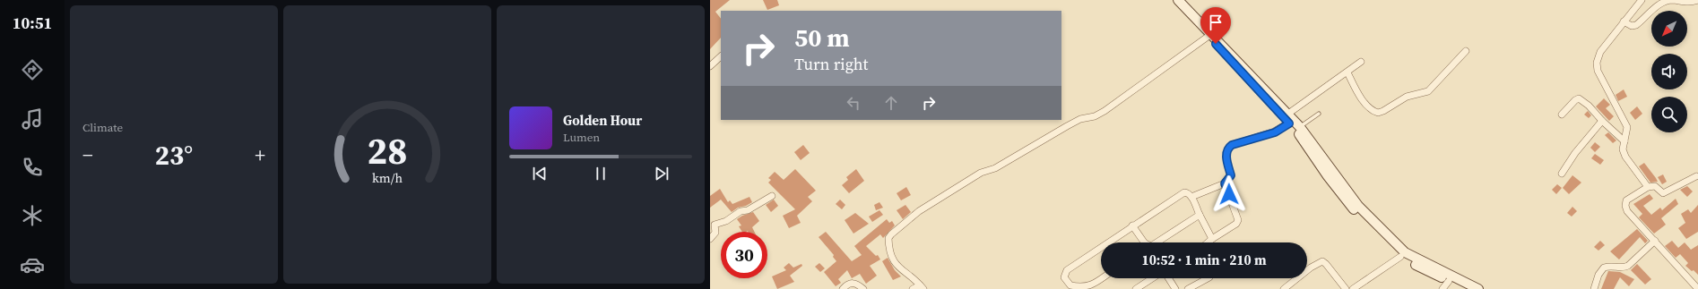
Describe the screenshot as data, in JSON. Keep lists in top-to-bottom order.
{
  "north": "bottom left",
  "page": {
    "tabs": "10:51",
    "tile": "Climate",
    "turn": ["50 m", "Turn right"],
    "song": ["Golden Hour", "Lumen"],
    "heat": ["−", "23°", "+"],
    "limit": "30",
    "trip": "10:52 · 1 min · 210 m",
    "gauge": ["28", "km/h"]
  }
}
